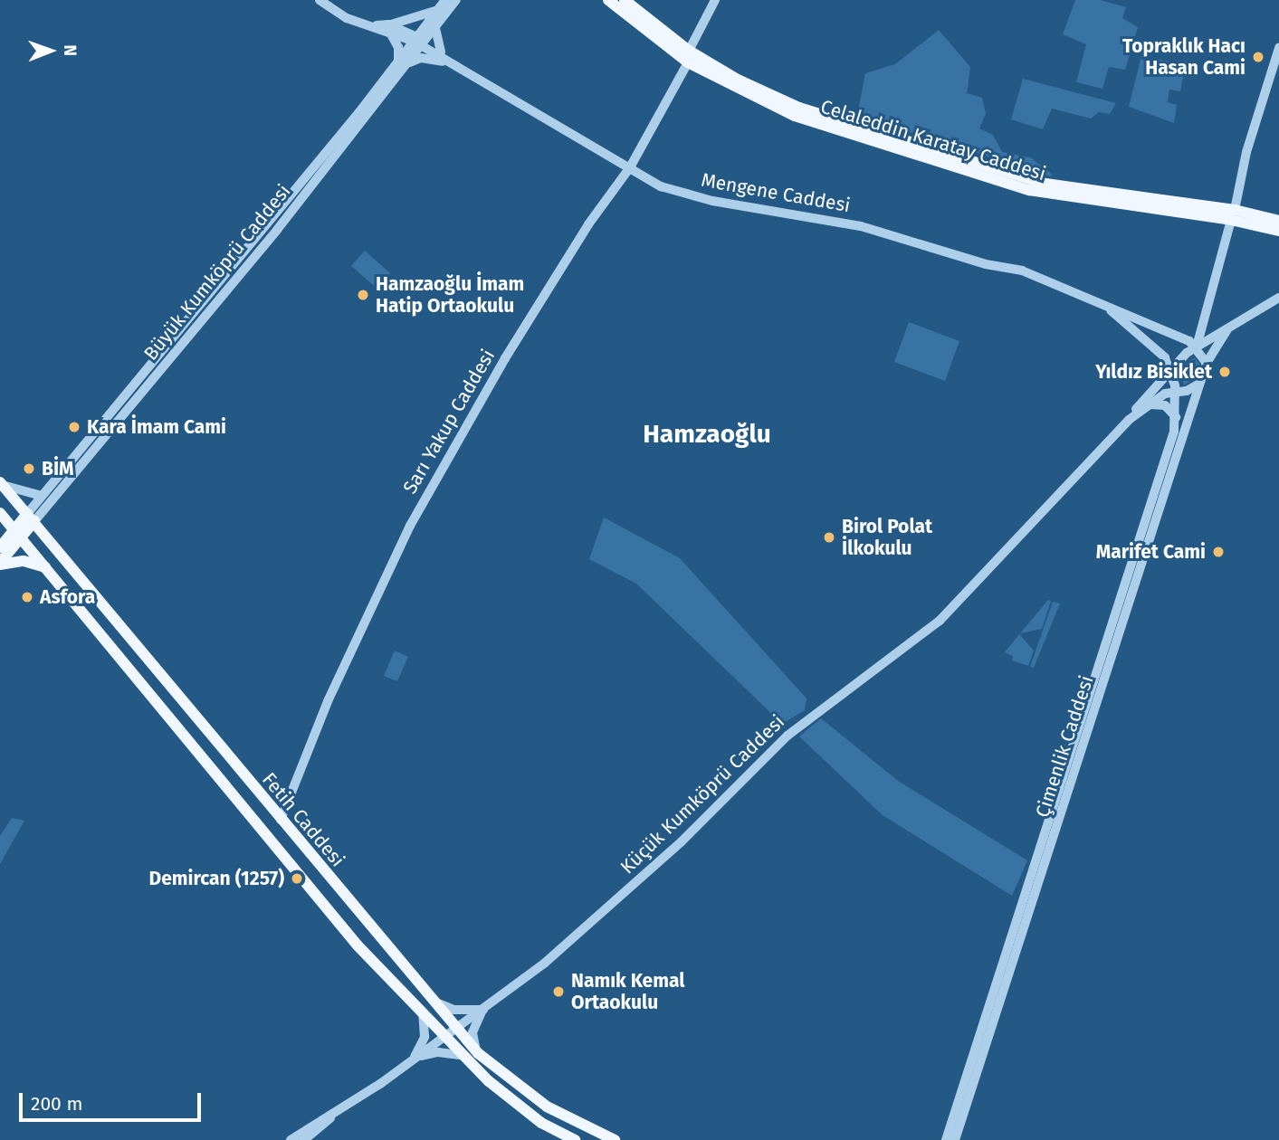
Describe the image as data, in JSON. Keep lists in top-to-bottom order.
{
  "streets": {
    "main road": ["Celaleddin Karatay Caddesi", "Büyük Kumköprü Caddesi", "Fetih Caddesi"],
    "street": [
      "Mengene Caddesi",
      "Sarı Yakup Caddesi",
      "Çimenlik Caddesi",
      "Küçük Kumköprü Caddesi"
    ]
  },
  "crossings": [
    ["Celaleddin Karatay Caddesi", "Sarı Yakup Caddesi"],
    ["Mengene Caddesi", "Sarı Yakup Caddesi"],
    ["Mengene Caddesi", "Çimenlik Caddesi"],
    ["Mengene Caddesi", "Küçük Kumköprü Caddesi"],
    ["Büyük Kumköprü Caddesi", "Fetih Caddesi"],
    ["Sarı Yakup Caddesi", "Fetih Caddesi"],
    ["Çimenlik Caddesi", "Küçük Kumköprü Caddesi"],
    ["Küçük Kumköprü Caddesi", "Fetih Caddesi"]
  ],
  "districts": ["Hamzaoğlu"],
  "places": [
    "Topraklık Hacı Hasan Cami",
    "Hamzaoğlu İmam Hatip Ortaokulu",
    "Yıldız Bisiklet",
    "Kara İmam Cami",
    "BİM",
    "Birol Polat İlkokulu",
    "Marifet Cami",
    "Asfora",
    "Demircan (1257)",
    "Namık Kemal Ortaokulu"
  ],
  "scale_bar": "200 m",
  "north": "right"
}
